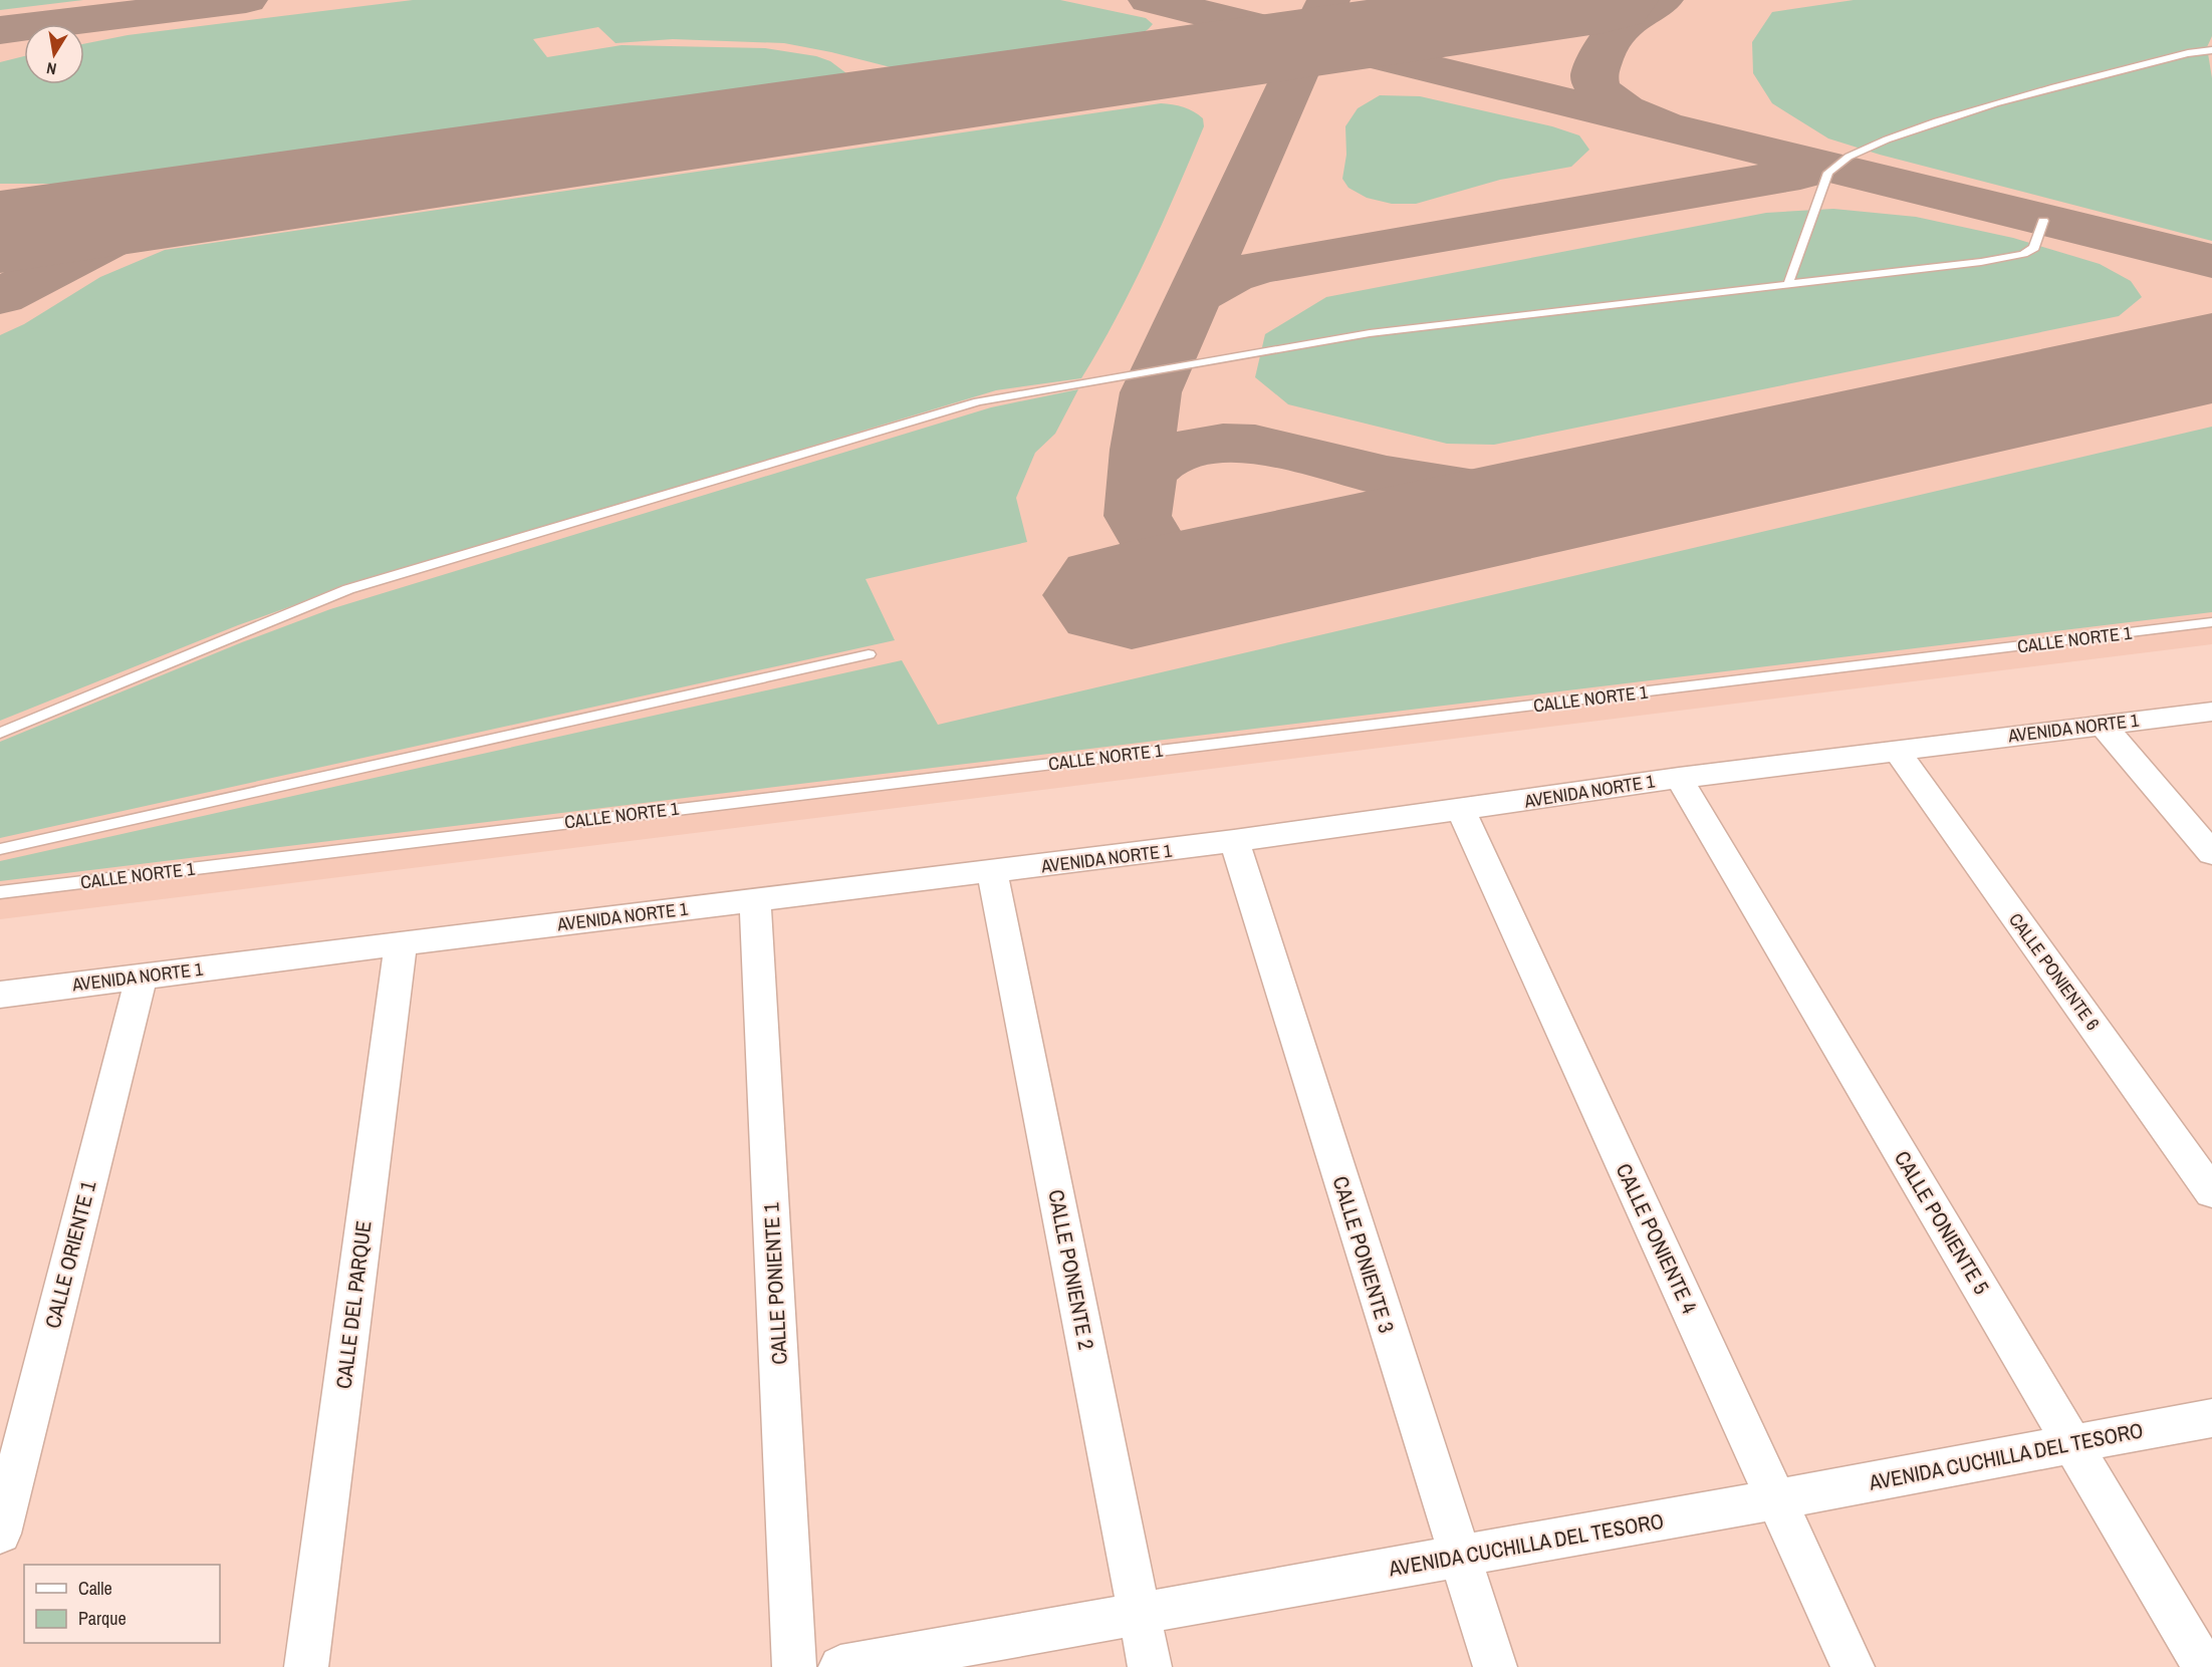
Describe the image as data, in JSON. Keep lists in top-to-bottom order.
{
  "streets": {
    "street": [
      "AVENIDA NORTE 1",
      "CALLE PONIENTE 6",
      "CALLE PONIENTE 5",
      "CALLE PONIENTE 4",
      "CALLE ORIENTE 1",
      "CALLE PONIENTE 3",
      "CALLE PONIENTE 2",
      "CALLE PONIENTE 1",
      "CALLE DEL PARQUE",
      "AVENIDA CUCHILLA DEL TESORO"
    ],
    "lane": ["CALLE NORTE 1"]
  },
  "crossings": [
    ["AVENIDA NORTE 1", "CALLE PONIENTE 6"],
    ["AVENIDA NORTE 1", "CALLE PONIENTE 5"],
    ["AVENIDA NORTE 1", "CALLE PONIENTE 4"],
    ["AVENIDA NORTE 1", "CALLE ORIENTE 1"],
    ["AVENIDA NORTE 1", "CALLE PONIENTE 3"],
    ["AVENIDA NORTE 1", "CALLE PONIENTE 2"],
    ["AVENIDA NORTE 1", "CALLE PONIENTE 1"],
    ["AVENIDA NORTE 1", "CALLE DEL PARQUE"],
    ["CALLE PONIENTE 5", "AVENIDA CUCHILLA DEL TESORO"],
    ["CALLE PONIENTE 4", "AVENIDA CUCHILLA DEL TESORO"],
    ["CALLE PONIENTE 3", "AVENIDA CUCHILLA DEL TESORO"],
    ["CALLE PONIENTE 2", "AVENIDA CUCHILLA DEL TESORO"]
  ],
  "legend": ["Calle", "Parque"],
  "north": "bottom"
}
